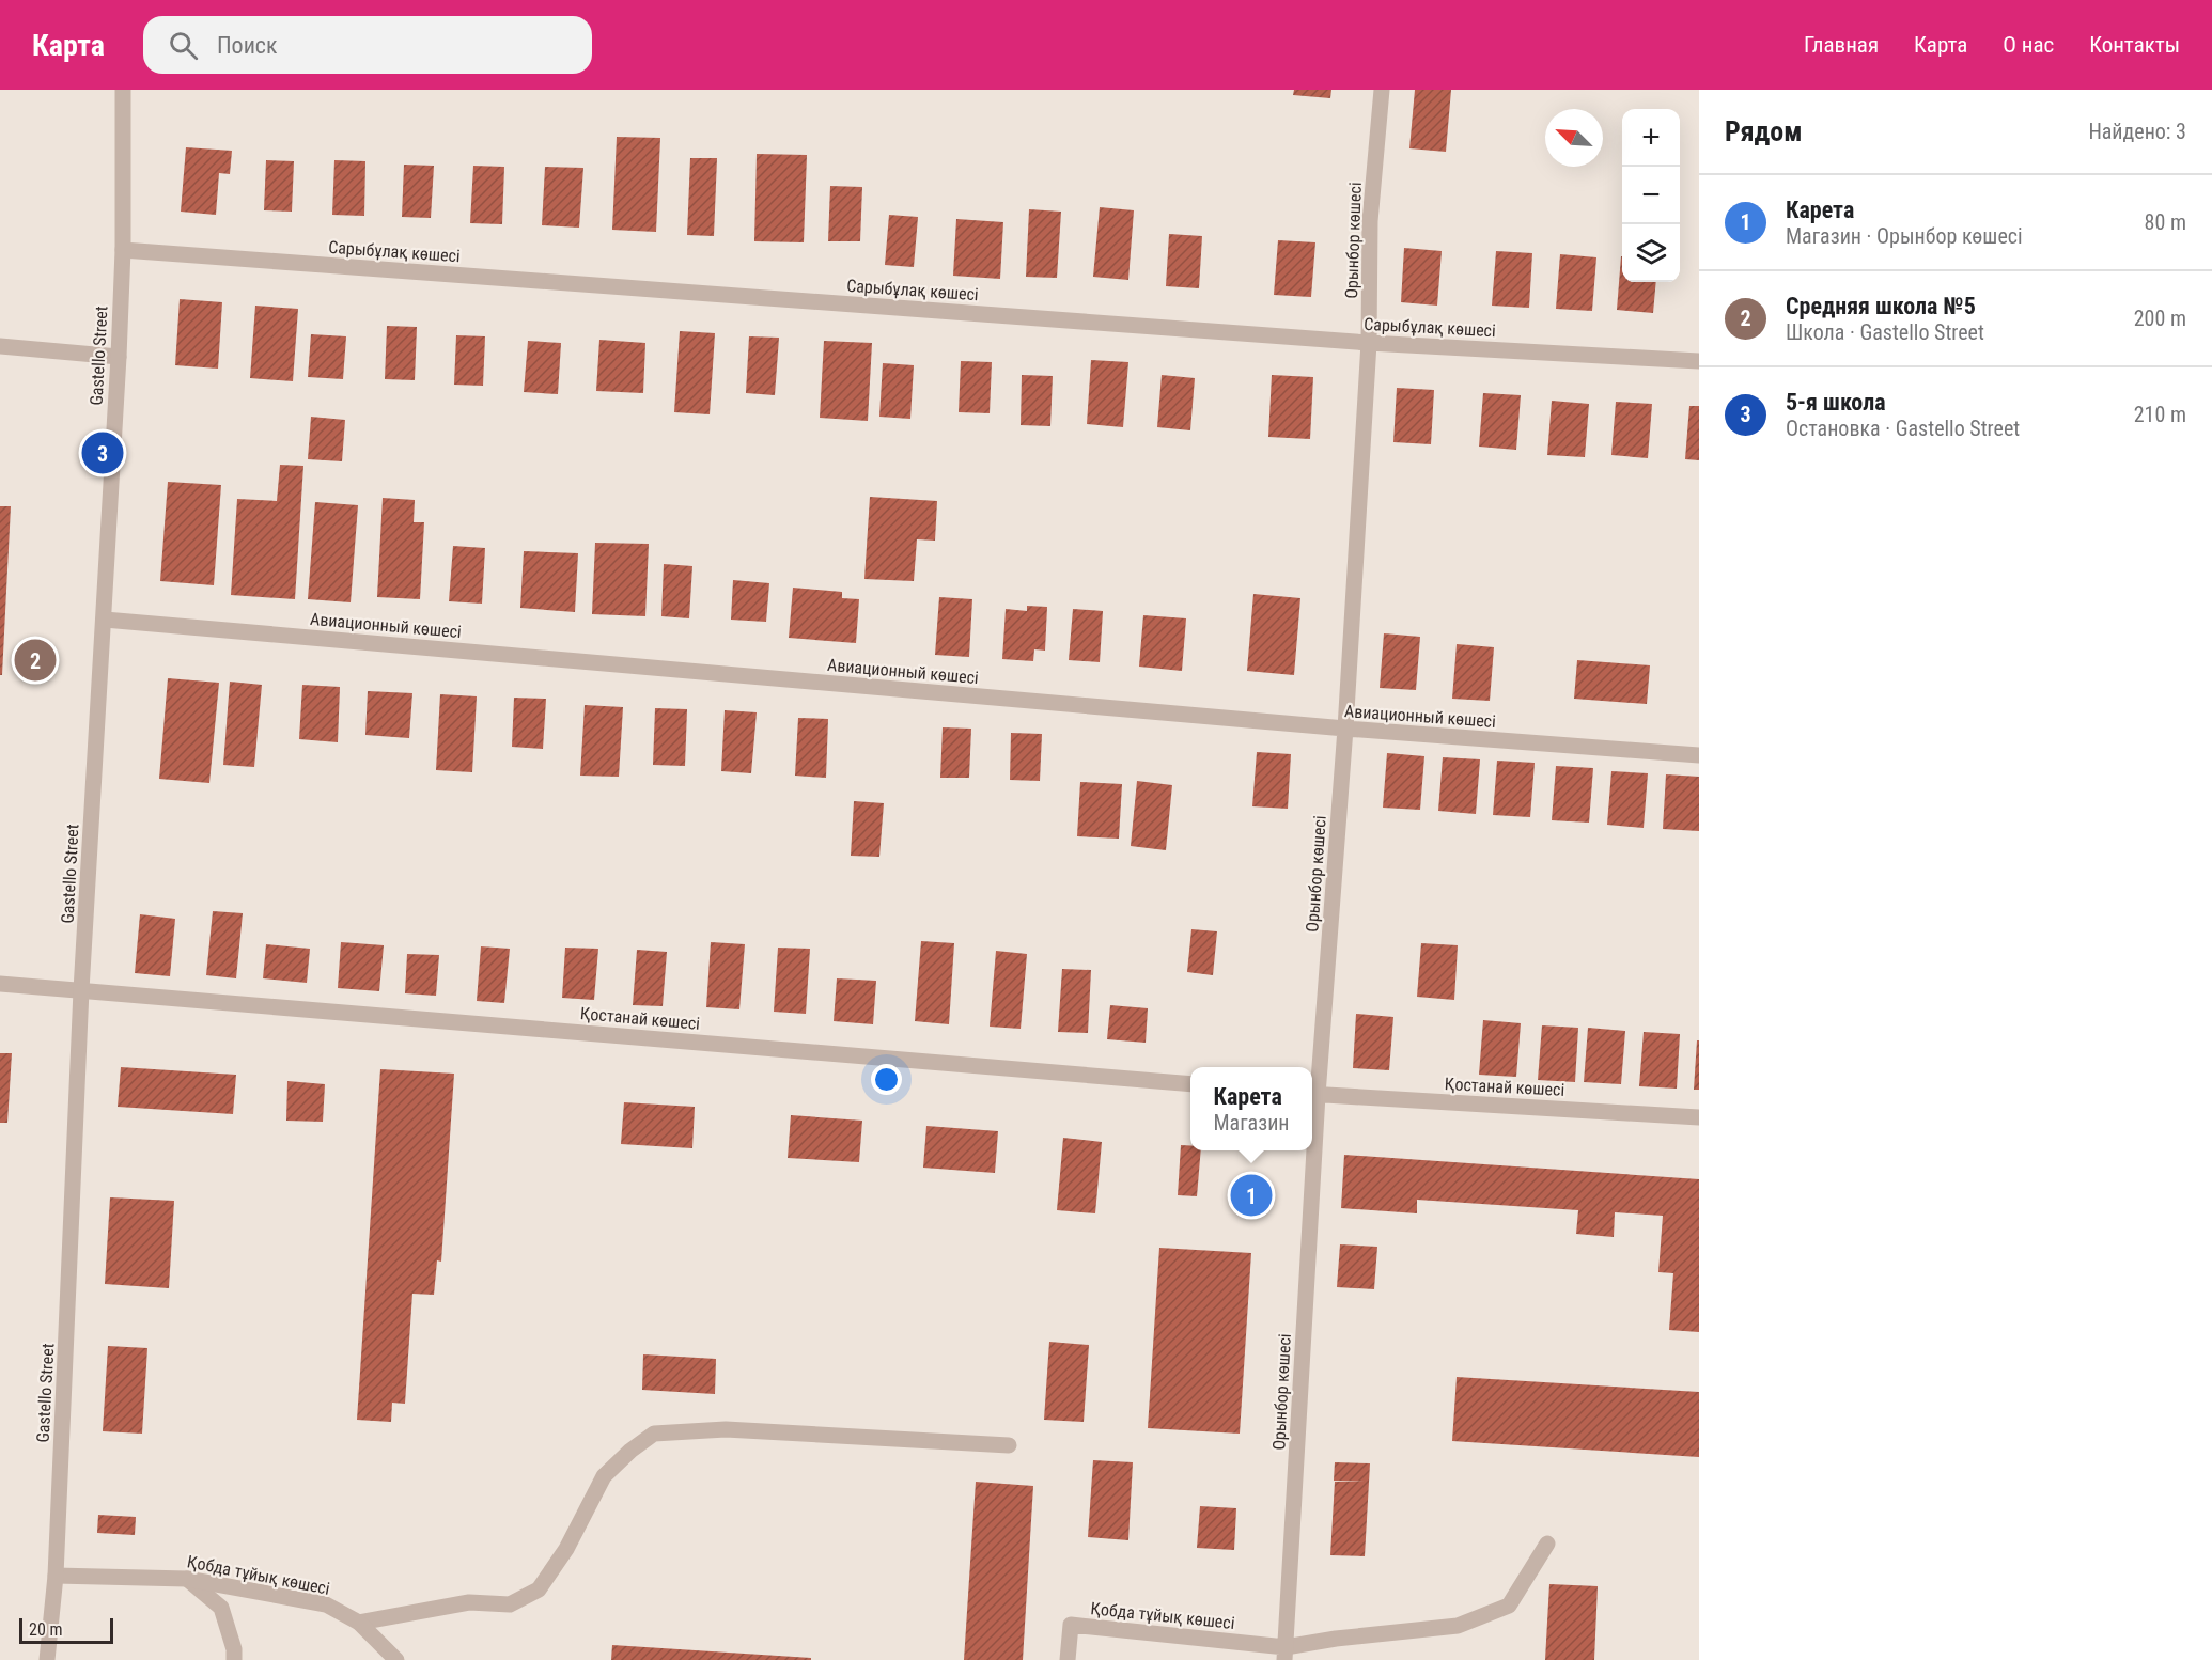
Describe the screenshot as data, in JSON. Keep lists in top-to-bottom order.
{
  "streets": {
    "street": [
      "Орынбор көшесі",
      "Сарыбұлақ көшесі",
      "Gastello Street",
      "Авиационный көшесі",
      "Қостанай көшесі",
      "Қобда тұйық көшесі"
    ]
  },
  "crossings": [
    ["Орынбор көшесі", "Сарыбұлақ көшесі"],
    ["Орынбор көшесі", "Авиационный көшесі"],
    ["Орынбор көшесі", "Қостанай көшесі"],
    ["Орынбор көшесі", "Қобда тұйық көшесі"],
    ["Сарыбұлақ көшесі", "Gastello Street"],
    ["Gastello Street", "Авиационный көшесі"],
    ["Gastello Street", "Қостанай көшесі"],
    ["Gastello Street", "Қобда тұйық көшесі"]
  ],
  "scale_bar": "20 m",
  "north": "top left",
  "page": {
    "header": "Карта",
    "search": "Поиск",
    "nav": [
      "Главная",
      "Карта",
      "О нас",
      "Контакты"
    ],
    "heading": ["Рядом", "Найдено: 3"],
    "map_buttons": ["+", "−"],
    "list": [
      {
        "mark": "1",
        "name": "Карета",
        "note": "Магазин · Орынбор көшесі",
        "value": "80 m"
      },
      {
        "mark": "2",
        "name": "Средняя школа №5",
        "note": "Школа · Gastello Street",
        "value": "200 m"
      },
      {
        "mark": "3",
        "name": "5-я школа",
        "note": "Остановка · Gastello Street",
        "value": "210 m"
      }
    ],
    "pins": ["3", "2", "1"],
    "popup": ["Карета", "Магазин"],
    "scale": "20 m"
  }
}
